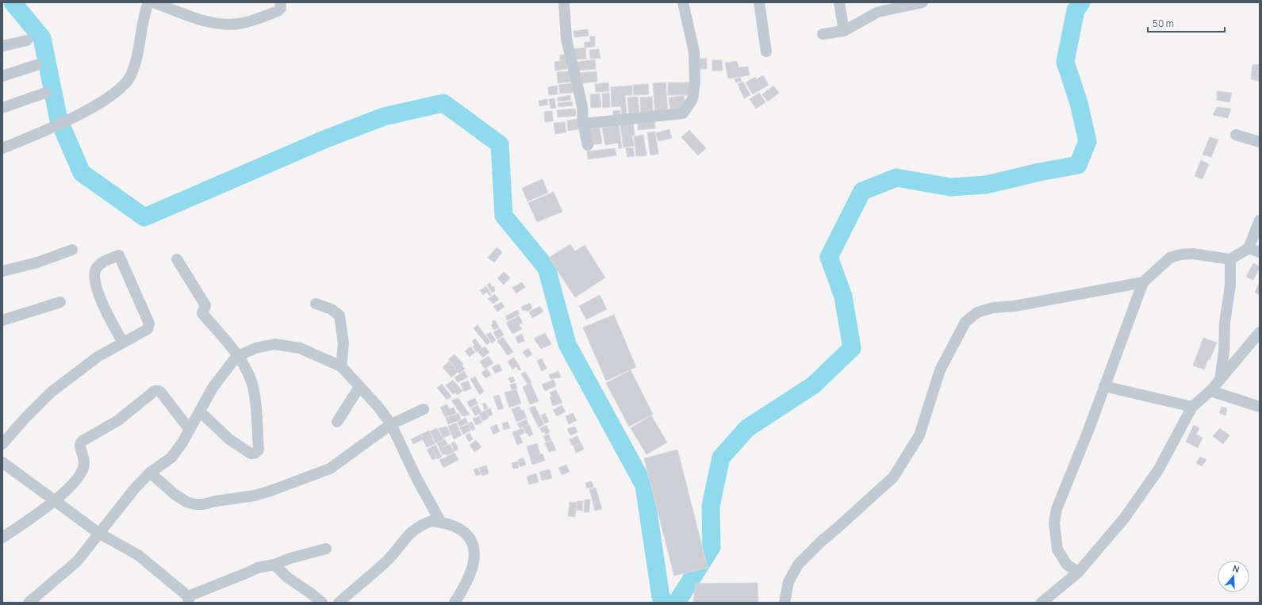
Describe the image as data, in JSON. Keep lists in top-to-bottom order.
{
  "scale_bar": "50 m",
  "north": "top"
}
